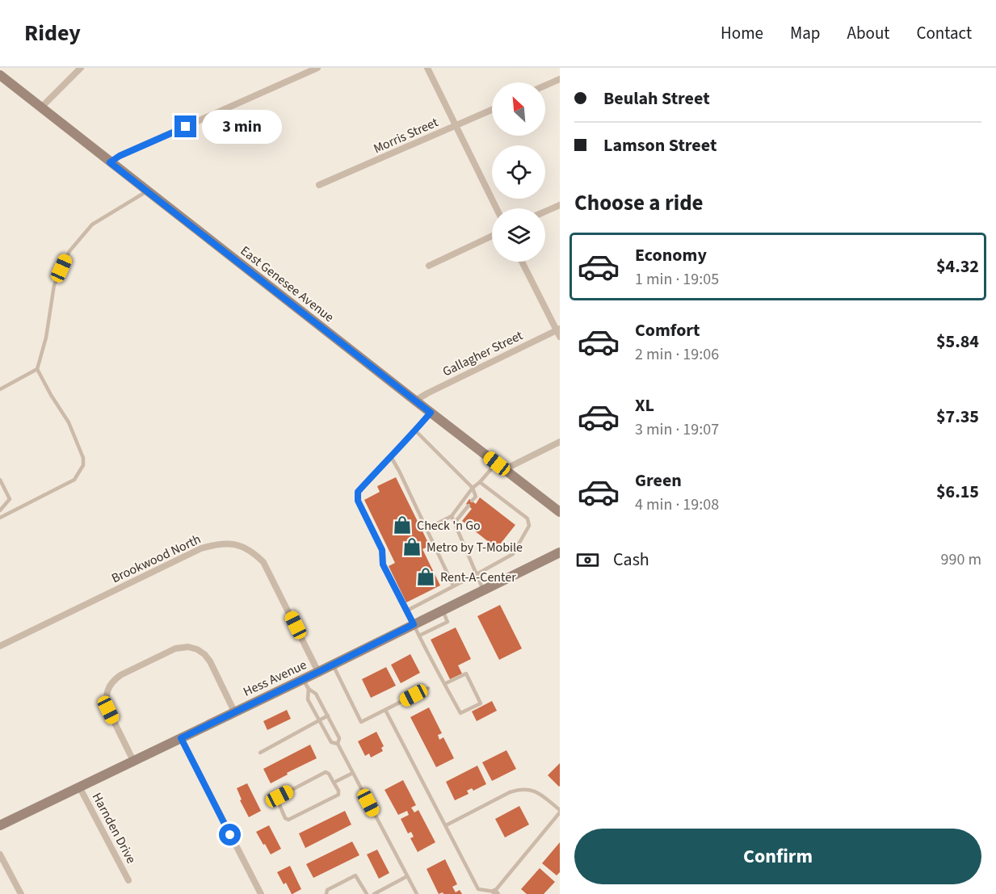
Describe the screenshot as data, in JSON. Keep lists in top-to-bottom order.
{
  "streets": {
    "main road": ["East Genesee Avenue", "Hess Avenue"],
    "street": [
      "Morris Street",
      "Gallagher Street",
      "Brookwood North",
      "Harnden Drive"
    ]
  },
  "crossings": [
    ["East Genesee Avenue", "Gallagher Street"],
    ["Brookwood North", "Hess Avenue"],
    ["Hess Avenue", "Harnden Drive"]
  ],
  "places": {
    "shop": ["Check 'n Go", "Metro by T-Mobile", "Rent-A-Center"]
  },
  "north": "top left",
  "page": {
    "header": "Ridey",
    "nav": [
      "Home",
      "Map",
      "About",
      "Contact"
    ],
    "banner": ["Beulah Street", "Lamson Street"],
    "bubble": "3 min",
    "heading": "Choose a ride",
    "list": [
      {
        "name": "Economy",
        "note": "1 min · 19:05",
        "value": "$4.32"
      },
      {
        "name": "Comfort",
        "note": "2 min · 19:06",
        "value": "$5.84"
      },
      {
        "name": "XL",
        "note": "3 min · 19:07",
        "value": "$7.35"
      },
      {
        "name": "Green",
        "note": "4 min · 19:08",
        "value": "$6.15"
      }
    ],
    "pay": ["Cash", "990 m"],
    "buttons": "Confirm"
  }
}
